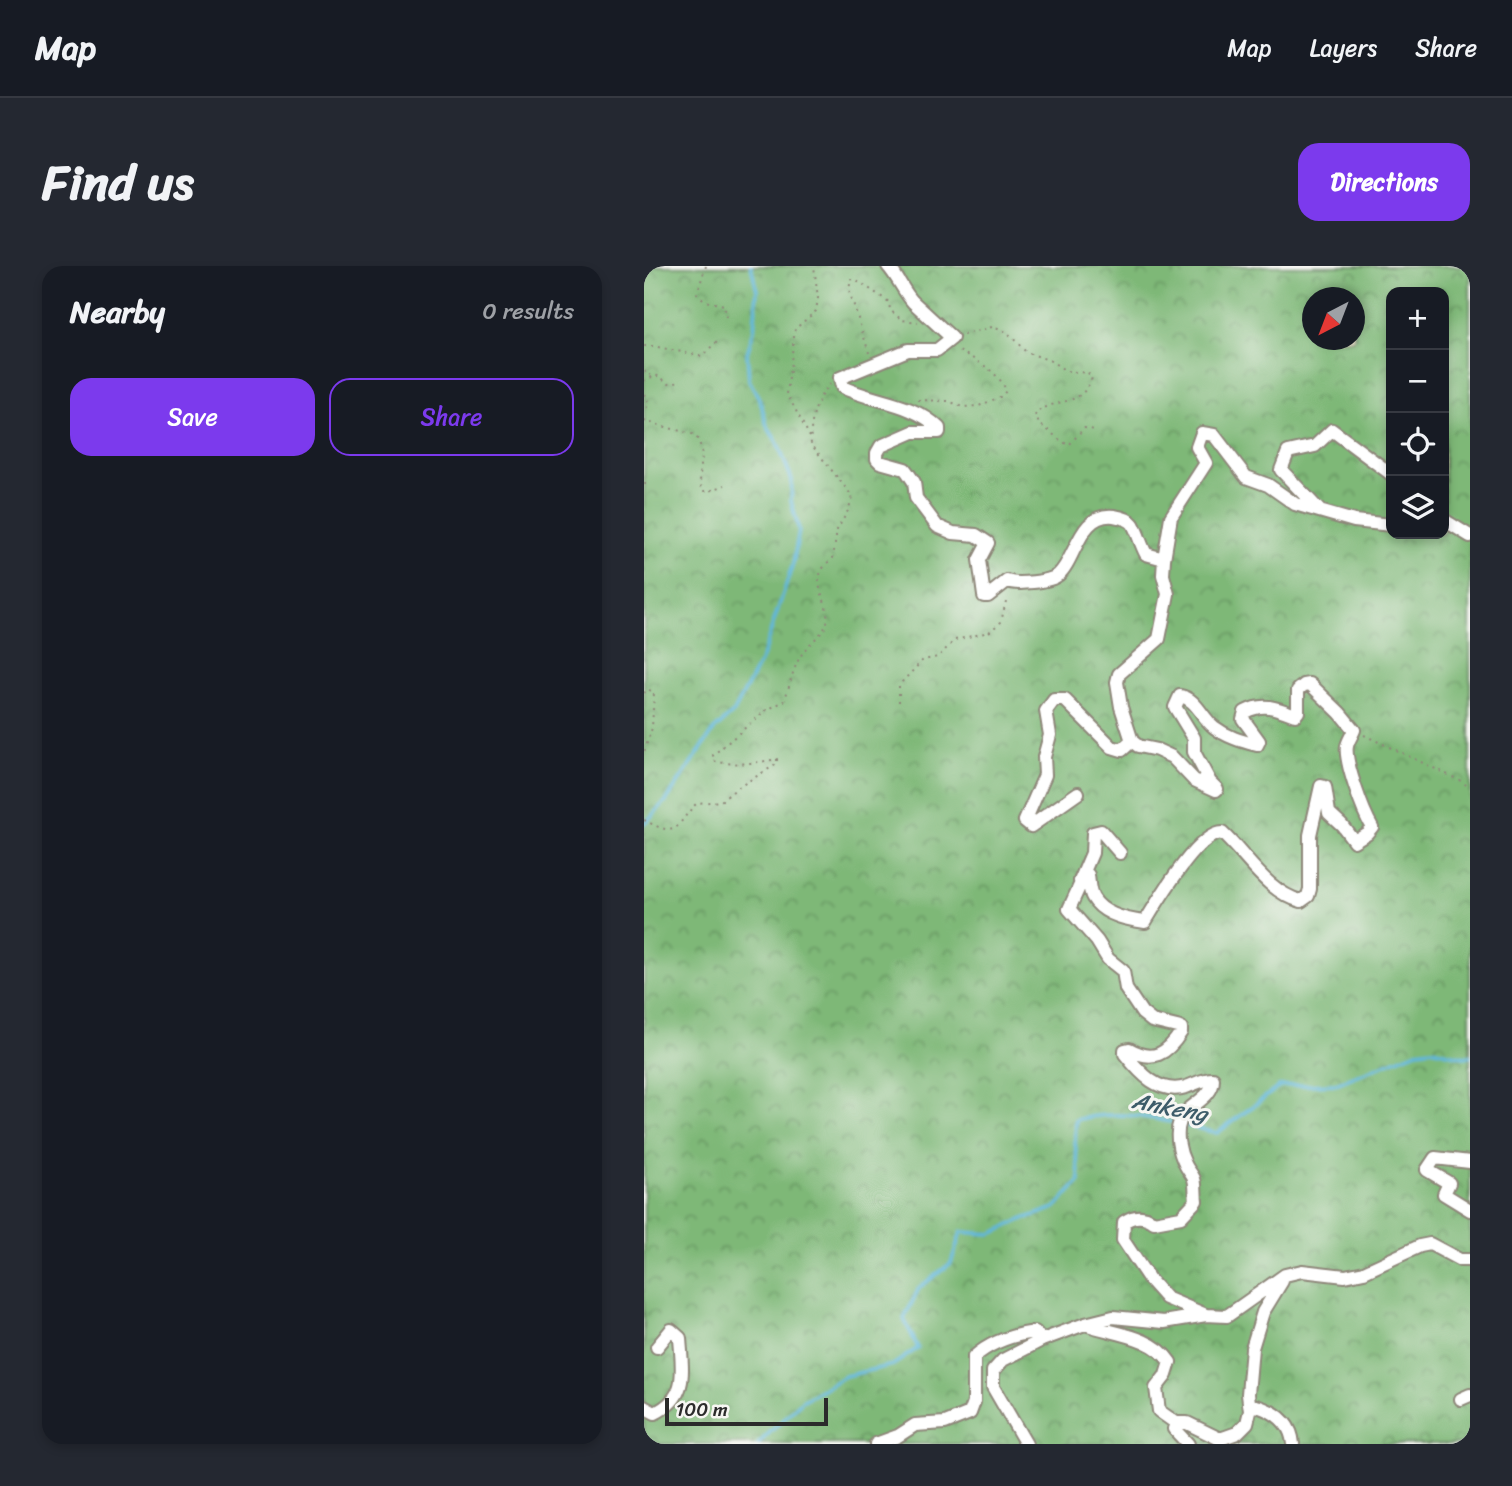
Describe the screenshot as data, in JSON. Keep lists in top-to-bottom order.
{
  "water": ["Ankeng"],
  "scale_bar": "100 m",
  "north": "bottom left",
  "page": {
    "header": "Map",
    "nav": ["Map", "Layers", "Share"],
    "title": "Find us",
    "buttons": [
      "Directions",
      ["Save", "Share"]
    ],
    "heading": ["Nearby", "0 results"],
    "map_buttons": ["+", "−"],
    "scale": "100 m"
  }
}
